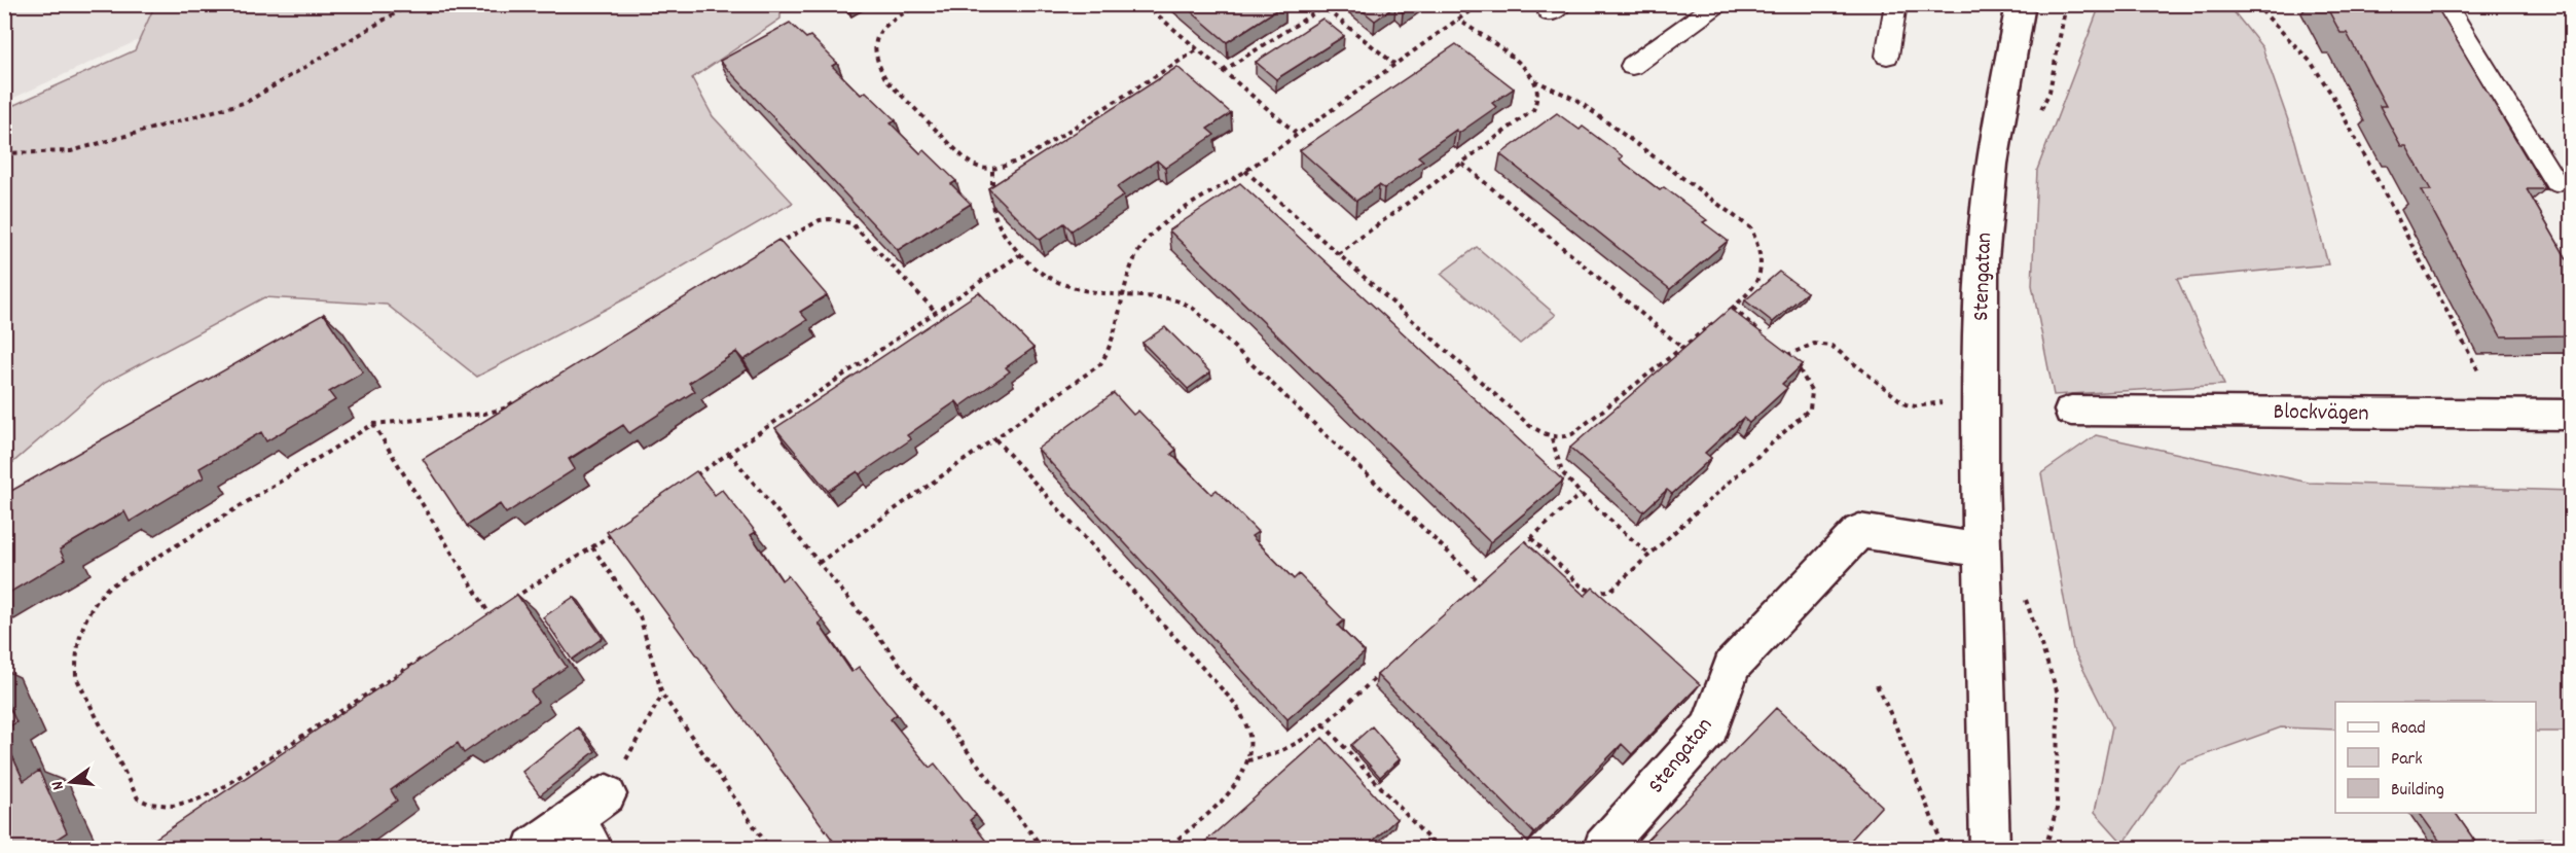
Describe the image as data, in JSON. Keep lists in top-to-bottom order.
{
  "streets": {
    "street": ["Stengatan", "Blockvägen"]
  },
  "legend": ["Road", "Park", "Building"],
  "north": "left"
}
